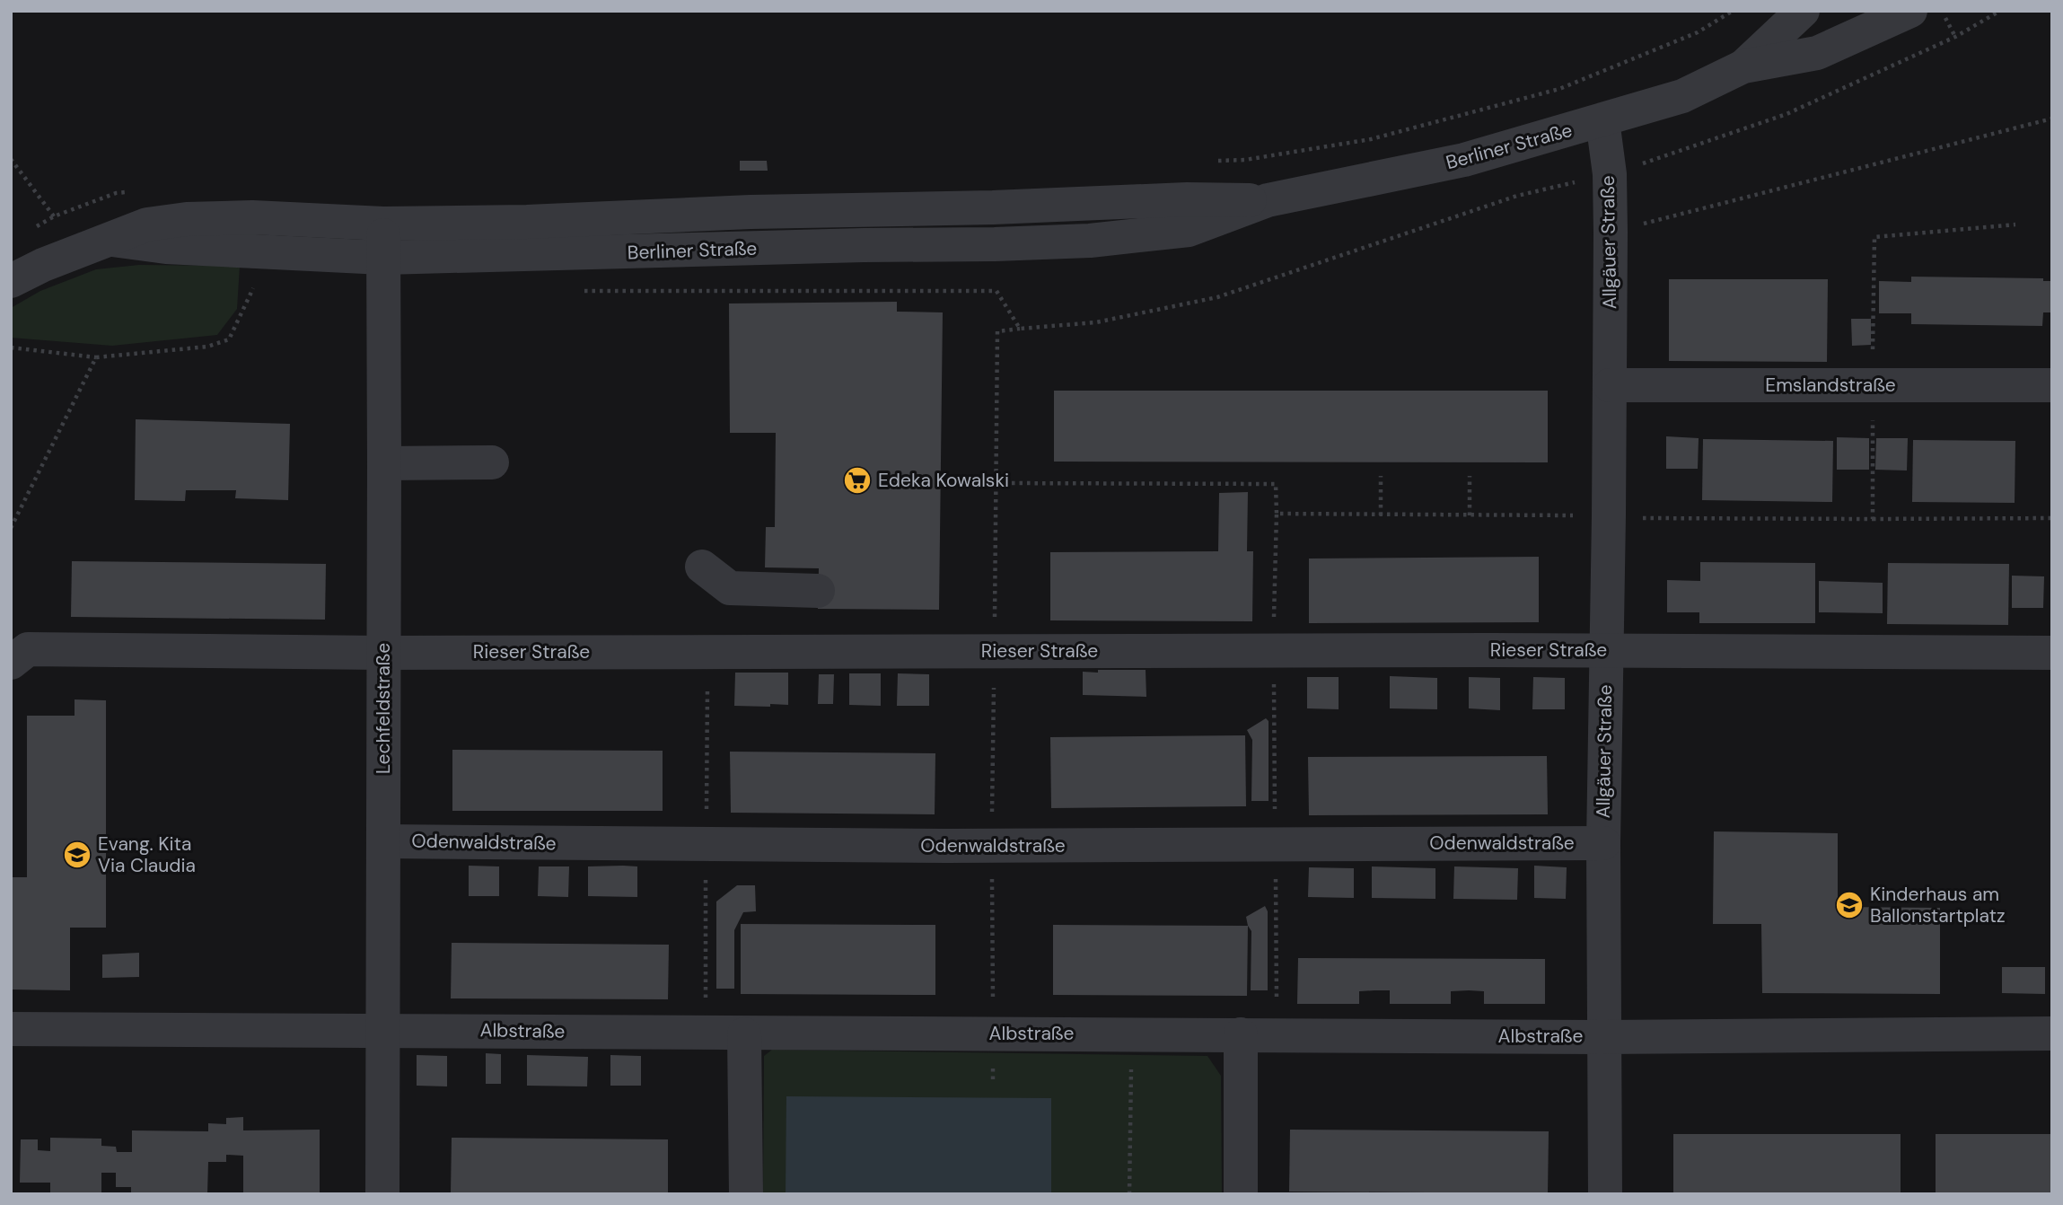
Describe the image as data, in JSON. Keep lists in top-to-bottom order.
{
  "streets": {
    "street": [
      "Berliner Straße",
      "Allgäuer Straße",
      "Emslandstraße",
      "Rieser Straße",
      "Lechfeldstraße",
      "Odenwaldstraße",
      "Albstraße"
    ]
  },
  "crossings": [
    ["Berliner Straße", "Allgäuer Straße"],
    ["Berliner Straße", "Lechfeldstraße"],
    ["Allgäuer Straße", "Emslandstraße"],
    ["Allgäuer Straße", "Rieser Straße"],
    ["Allgäuer Straße", "Odenwaldstraße"],
    ["Allgäuer Straße", "Albstraße"],
    ["Rieser Straße", "Lechfeldstraße"],
    ["Lechfeldstraße", "Odenwaldstraße"],
    ["Lechfeldstraße", "Albstraße"]
  ],
  "places": {
    "supermarket": ["Edeka Kowalski"],
    "school or university": ["Evang. Kita Via Claudia", "Kinderhaus am Ballonstartplatz"]
  }
}
